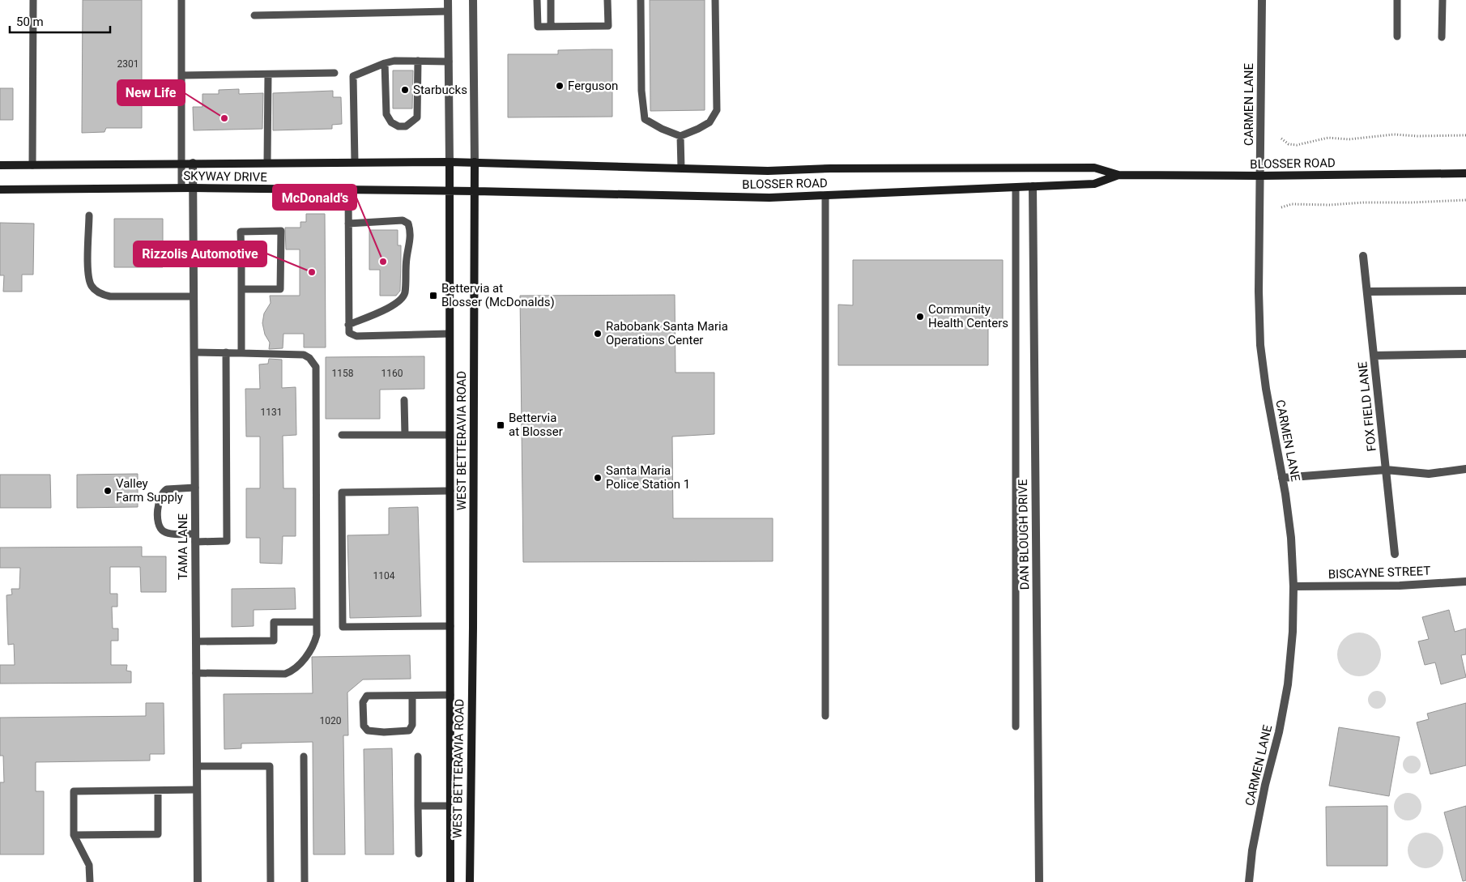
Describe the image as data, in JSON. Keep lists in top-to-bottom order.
{
  "streets": {
    "main road": ["BLOSSER ROAD", "SKYWAY DRIVE", "WEST BETTERAVIA ROAD"],
    "street": [
      "CARMEN LANE",
      "FOX FIELD LANE",
      "DAN BLOUGH DRIVE",
      "TAMA LANE",
      "BISCAYNE STREET"
    ]
  },
  "crossings": [
    ["CARMEN LANE", "BLOSSER ROAD"],
    ["CARMEN LANE", "BISCAYNE STREET"],
    ["BLOSSER ROAD", "SKYWAY DRIVE"],
    ["BLOSSER ROAD", "WEST BETTERAVIA ROAD"],
    ["BLOSSER ROAD", "DAN BLOUGH DRIVE"],
    ["SKYWAY DRIVE", "WEST BETTERAVIA ROAD"],
    ["SKYWAY DRIVE", "TAMA LANE"]
  ],
  "places": {
    "other": [
      "Ferguson",
      "Starbucks",
      "New Life",
      "McDonald's",
      "Rizzolis Automotive",
      "Community Health Centers",
      "Rabobank Santa Maria Operations Center",
      "Santa Maria Police Station 1",
      "Valley Farm Supply"
    ],
    "transit": ["Bettervia at Blosser (McDonalds)", "Bettervia at Blosser"]
  },
  "house_numbers": [
    "2301",
    "1158",
    "1160",
    "1131",
    "1104",
    "1020"
  ],
  "scale_bar": "50 m"
}
